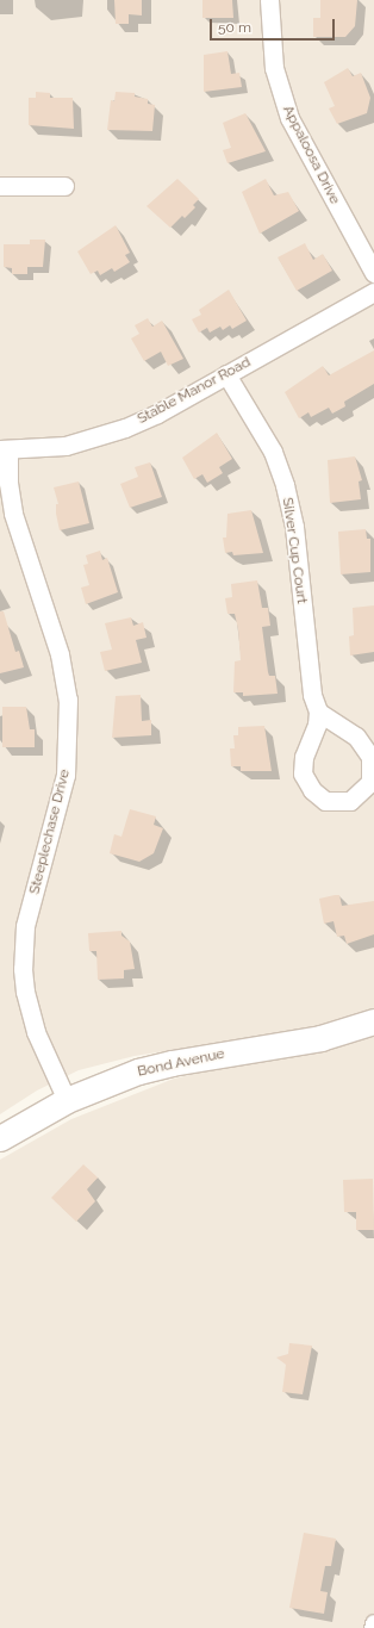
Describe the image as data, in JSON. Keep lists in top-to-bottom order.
{
  "streets": {
    "street": [
      "Appaloosa Drive",
      "Stable Manor Road",
      "Silver Cup Court",
      "Steeplechase Drive",
      "Bond Avenue"
    ]
  },
  "crossings": [
    ["Stable Manor Road", "Silver Cup Court"],
    ["Stable Manor Road", "Steeplechase Drive"],
    ["Steeplechase Drive", "Bond Avenue"]
  ],
  "scale_bar": "50 m"
}
